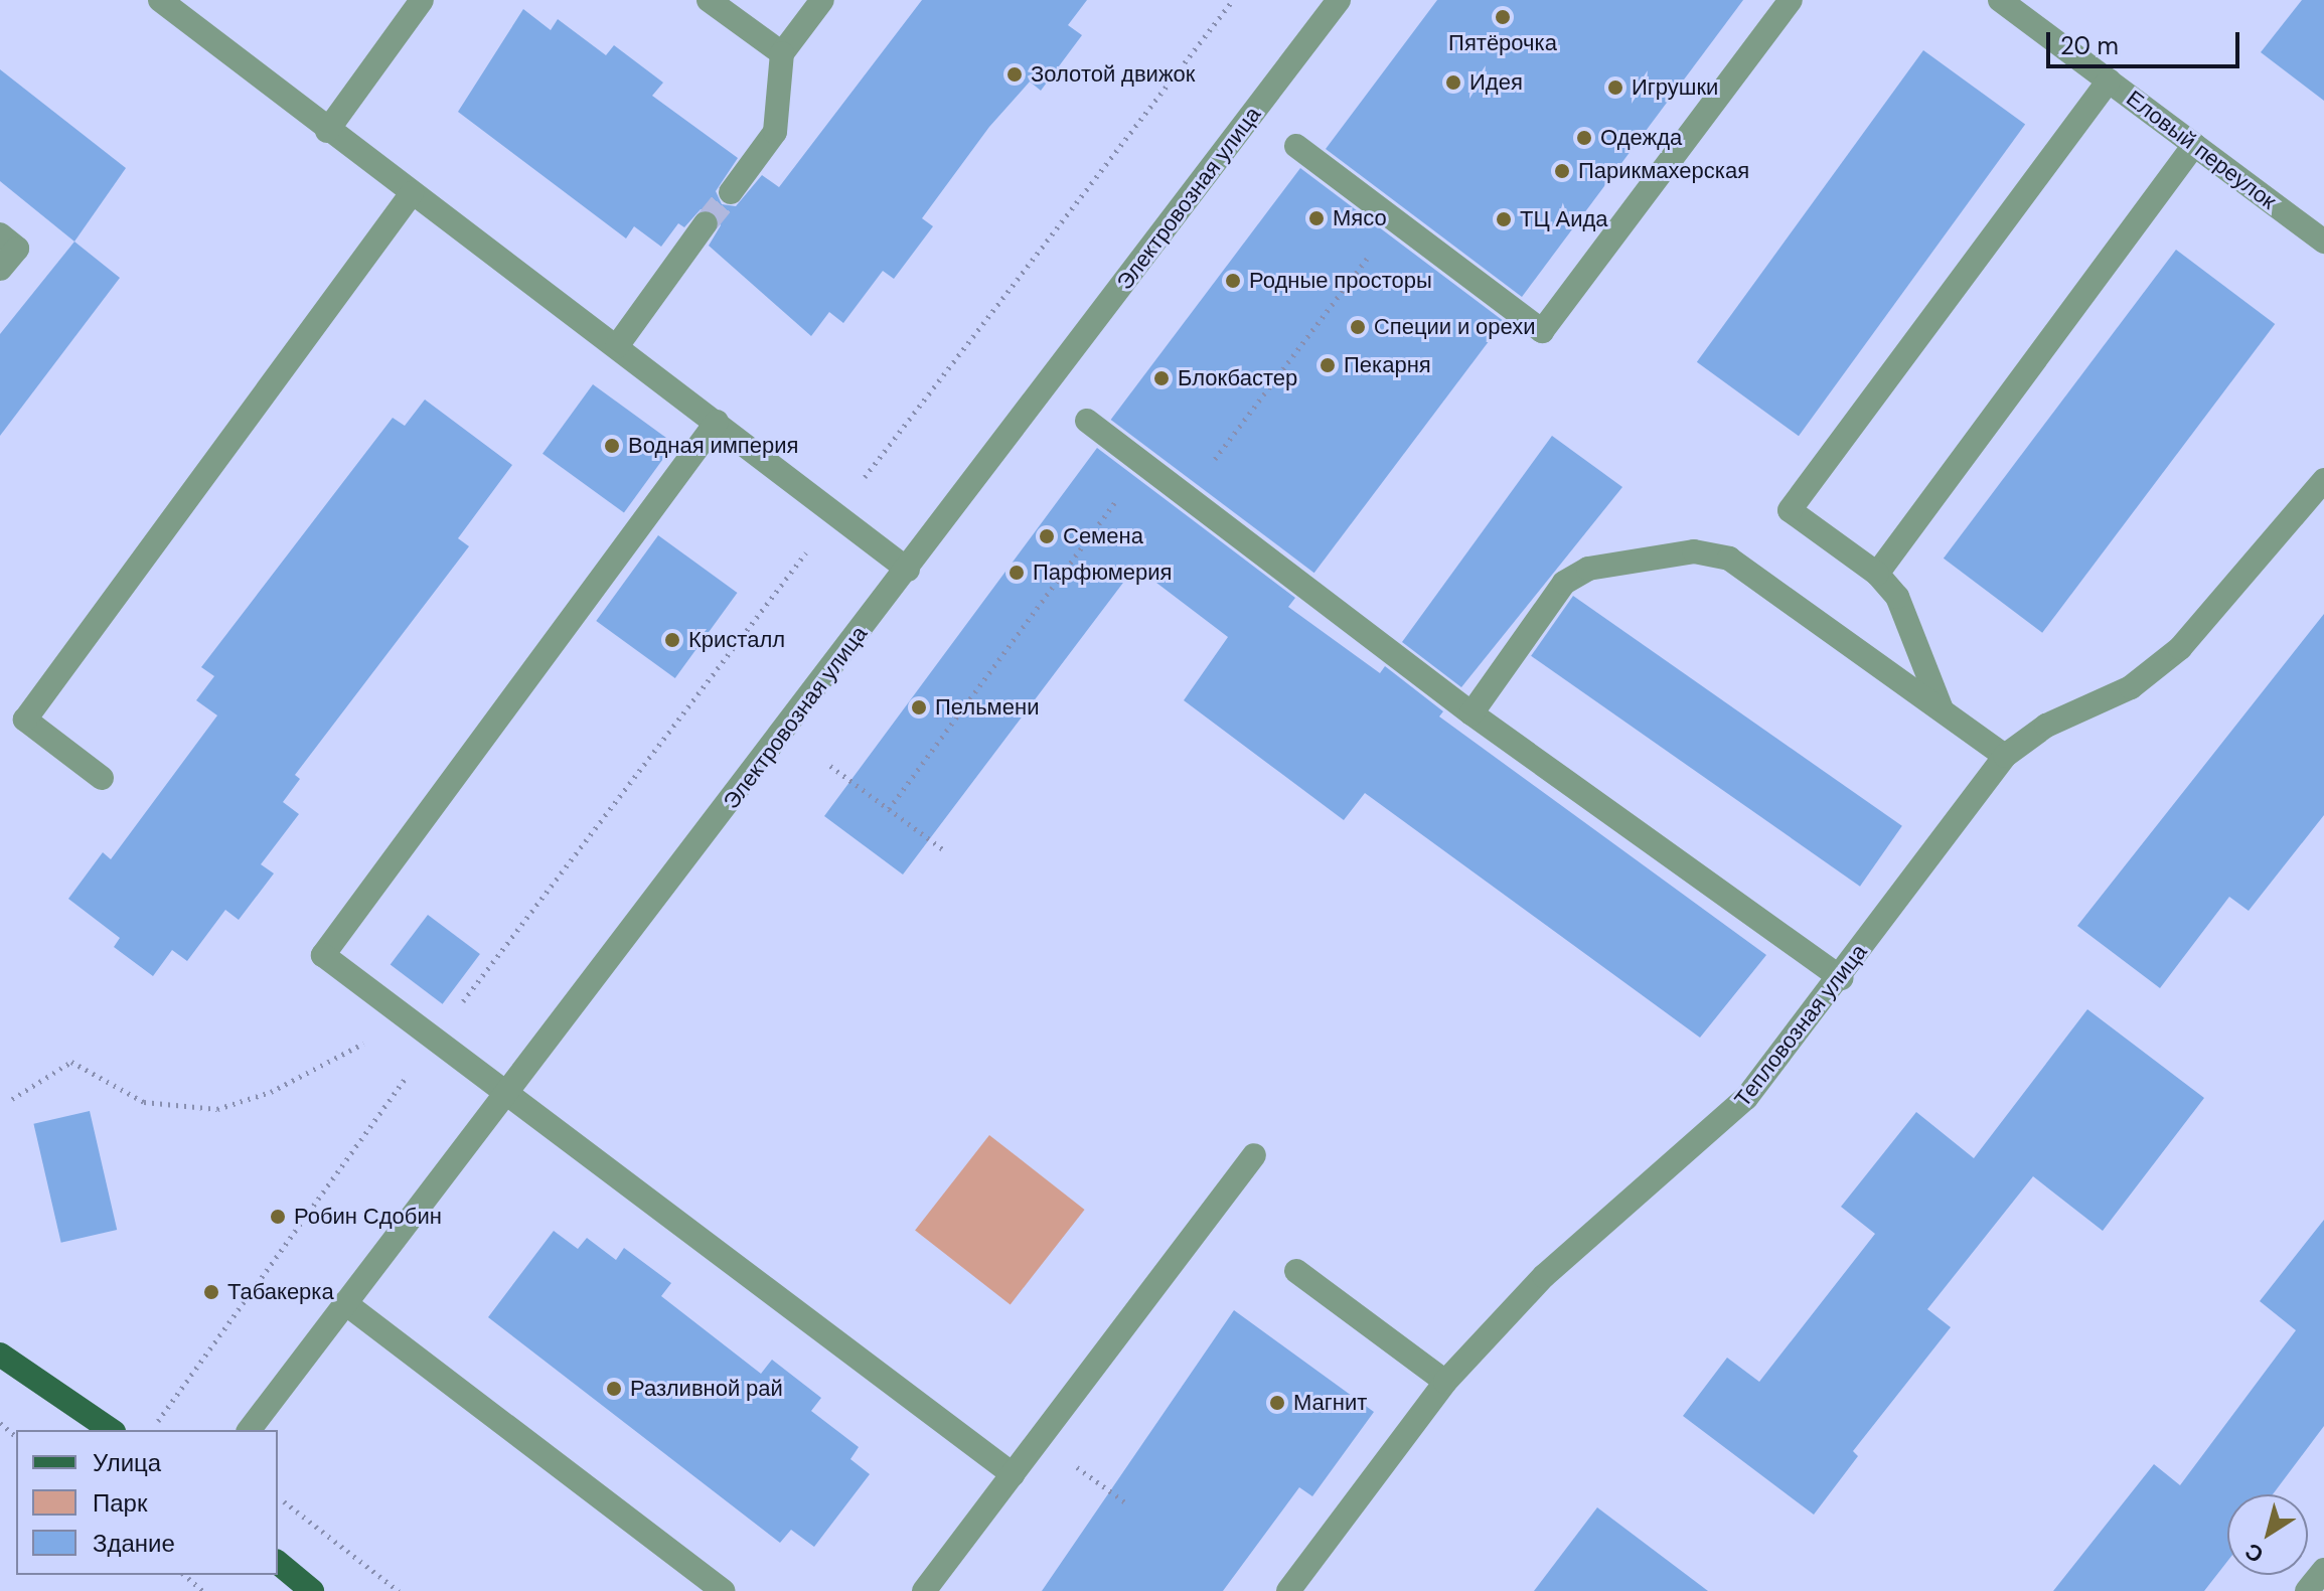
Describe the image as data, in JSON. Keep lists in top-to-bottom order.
{
  "streets": {
    "street": ["Еловый переулок", "Электровозная улица", "Тепловозная улица"]
  },
  "places": [
    "Пятёрочка",
    "Золотой движок",
    "Идея",
    "Игрушки",
    "Одежда",
    "Парикмахерская",
    "Мясо",
    "ТЦ Аида",
    "Родные просторы",
    "Cпеции и орехи",
    "Пекарня",
    "Блокбастер",
    "Водная империя",
    "Семена",
    "Парфюмерия",
    "Кристалл",
    "Пельмени",
    "Робин Сдобин",
    "Табакерка",
    "Разливной рай",
    "Магнит"
  ],
  "legend": ["Улица", "Парк", "Здание"],
  "scale_bar": "20 m",
  "north": "bottom left"
}
